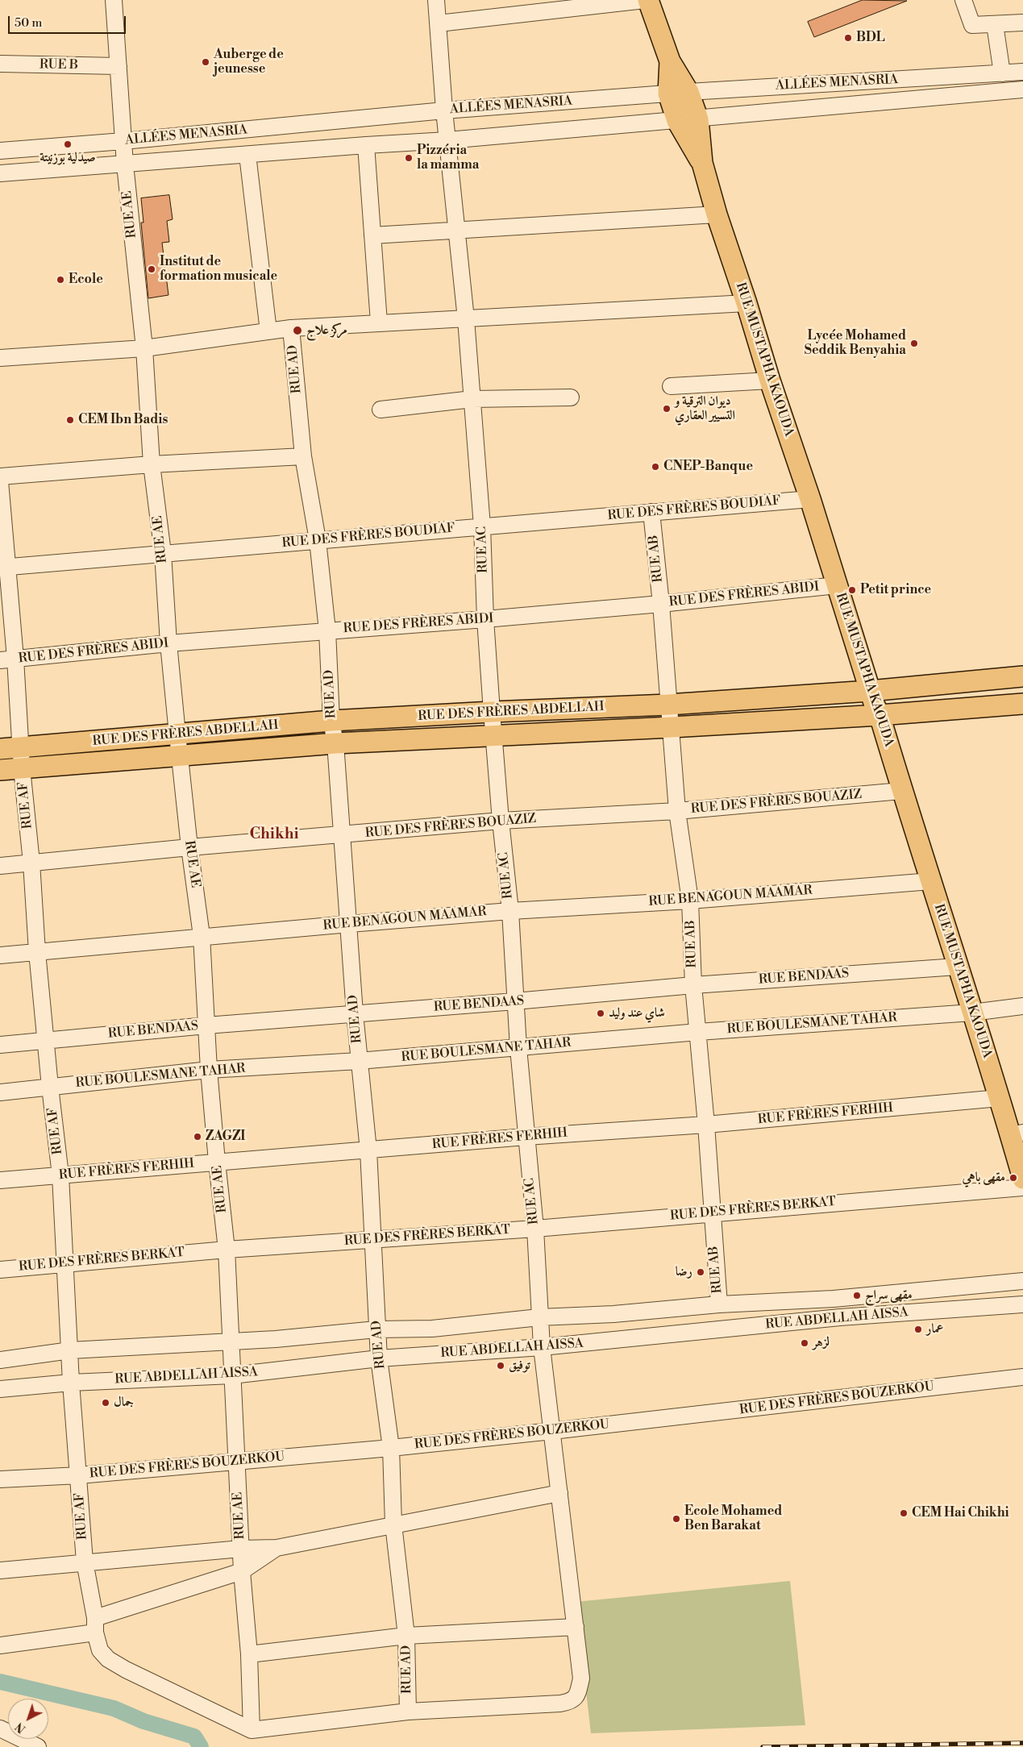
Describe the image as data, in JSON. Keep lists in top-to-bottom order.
{
  "streets": {
    "main road": ["RUE MUSTAPHA KAOUDA", "RUE DES FRÈRES ABDELLAH"],
    "street": [
      "RUE B",
      "ALLÉES MENASRIA",
      "RUE AE",
      "RUE AD",
      "RUE DES FRÈRES BOUDIAF",
      "RUE AC",
      "RUE AB",
      "RUE DES FRÈRES ABIDI",
      "RUE DES FRÈRES BOUAZIZ",
      "RUE AF",
      "RUE BENAGOUN MAAMAR",
      "RUE BENDAAS",
      "RUE BOULESMANE TAHAR",
      "RUE FRÈRES FERHIH",
      "RUE DES FRÈRES BERKAT",
      "RUE ABDELLAH AISSA",
      "RUE DES FRÈRES BOUZERKOU"
    ]
  },
  "crossings": [
    ["RUE B", "RUE AE"],
    ["ALLÉES MENASRIA", "RUE AE"],
    ["ALLÉES MENASRIA", "RUE MUSTAPHA KAOUDA"],
    ["ALLÉES MENASRIA", "RUE AC"],
    ["RUE AE", "RUE DES FRÈRES BOUDIAF"],
    ["RUE AE", "RUE DES FRÈRES ABIDI"],
    ["RUE AE", "RUE DES FRÈRES ABDELLAH"],
    ["RUE AE", "RUE DES FRÈRES BOUAZIZ"],
    ["RUE AE", "RUE AF"],
    ["RUE AE", "RUE BENAGOUN MAAMAR"],
    ["RUE AE", "RUE BENDAAS"],
    ["RUE AE", "RUE BOULESMANE TAHAR"],
    ["RUE AE", "RUE FRÈRES FERHIH"],
    ["RUE AE", "RUE DES FRÈRES BERKAT"],
    ["RUE AE", "RUE ABDELLAH AISSA"],
    ["RUE AE", "RUE DES FRÈRES BOUZERKOU"],
    ["RUE MUSTAPHA KAOUDA", "RUE DES FRÈRES BOUDIAF"],
    ["RUE MUSTAPHA KAOUDA", "RUE DES FRÈRES ABIDI"],
    ["RUE MUSTAPHA KAOUDA", "RUE DES FRÈRES ABDELLAH"],
    ["RUE MUSTAPHA KAOUDA", "RUE DES FRÈRES BOUAZIZ"],
    ["RUE MUSTAPHA KAOUDA", "RUE BENAGOUN MAAMAR"],
    ["RUE MUSTAPHA KAOUDA", "RUE BENDAAS"],
    ["RUE MUSTAPHA KAOUDA", "RUE BOULESMANE TAHAR"],
    ["RUE MUSTAPHA KAOUDA", "RUE FRÈRES FERHIH"],
    ["RUE AD", "RUE DES FRÈRES BOUDIAF"],
    ["RUE AD", "RUE AC"],
    ["RUE AD", "RUE DES FRÈRES ABIDI"],
    ["RUE AD", "RUE DES FRÈRES ABDELLAH"],
    ["RUE AD", "RUE DES FRÈRES BOUAZIZ"],
    ["RUE AD", "RUE BENAGOUN MAAMAR"],
    ["RUE AD", "RUE BENDAAS"],
    ["RUE AD", "RUE BOULESMANE TAHAR"],
    ["RUE AD", "RUE FRÈRES FERHIH"],
    ["RUE AD", "RUE DES FRÈRES BERKAT"],
    ["RUE AD", "RUE ABDELLAH AISSA"],
    ["RUE AD", "RUE DES FRÈRES BOUZERKOU"],
    ["RUE DES FRÈRES BOUDIAF", "RUE AC"],
    ["RUE DES FRÈRES BOUDIAF", "RUE AB"],
    ["RUE DES FRÈRES BOUDIAF", "RUE AF"],
    ["RUE AC", "RUE DES FRÈRES ABIDI"],
    ["RUE AC", "RUE DES FRÈRES ABDELLAH"],
    ["RUE AC", "RUE DES FRÈRES BOUAZIZ"],
    ["RUE AC", "RUE BENAGOUN MAAMAR"],
    ["RUE AC", "RUE BENDAAS"],
    ["RUE AC", "RUE BOULESMANE TAHAR"],
    ["RUE AC", "RUE FRÈRES FERHIH"],
    ["RUE AC", "RUE DES FRÈRES BERKAT"],
    ["RUE AC", "RUE ABDELLAH AISSA"],
    ["RUE AC", "RUE DES FRÈRES BOUZERKOU"],
    ["RUE AB", "RUE DES FRÈRES ABIDI"],
    ["RUE AB", "RUE DES FRÈRES ABDELLAH"],
    ["RUE AB", "RUE DES FRÈRES BOUAZIZ"],
    ["RUE AB", "RUE BENAGOUN MAAMAR"],
    ["RUE AB", "RUE BENDAAS"],
    ["RUE AB", "RUE BOULESMANE TAHAR"],
    ["RUE AB", "RUE FRÈRES FERHIH"],
    ["RUE AB", "RUE DES FRÈRES BERKAT"],
    ["RUE DES FRÈRES ABIDI", "RUE AF"],
    ["RUE DES FRÈRES ABDELLAH", "RUE AF"],
    ["RUE DES FRÈRES BOUAZIZ", "RUE AF"],
    ["RUE AF", "RUE BENAGOUN MAAMAR"],
    ["RUE AF", "RUE BENDAAS"],
    ["RUE AF", "RUE BOULESMANE TAHAR"],
    ["RUE AF", "RUE FRÈRES FERHIH"],
    ["RUE AF", "RUE DES FRÈRES BERKAT"],
    ["RUE AF", "RUE ABDELLAH AISSA"],
    ["RUE AF", "RUE DES FRÈRES BOUZERKOU"]
  ],
  "districts": ["Chikhi"],
  "places": [
    "BDL",
    "Auberge de jeunesse",
    "صيدلية بوزنيتة",
    "Pizzéria la mamma",
    "Institut de formation musicale",
    "Ecole",
    "مركز علاج",
    "Lycée Mohamed Seddik Benyahia",
    "ديوان الترقية و التسيير العقاري",
    "CEM Ibn Badis",
    "CNEP-Banque",
    "Petit prince",
    "شاي عند وليد",
    "ZAGZI",
    "مقهى باهي",
    "رضا",
    "مقهى سراج",
    "عمار",
    "لزهر",
    "توفيق",
    "جمال",
    "CEM Hai Chikhi",
    "Ecole Mohamed Ben Barakat"
  ],
  "scale_bar": "50 m",
  "north": "bottom left"
}
